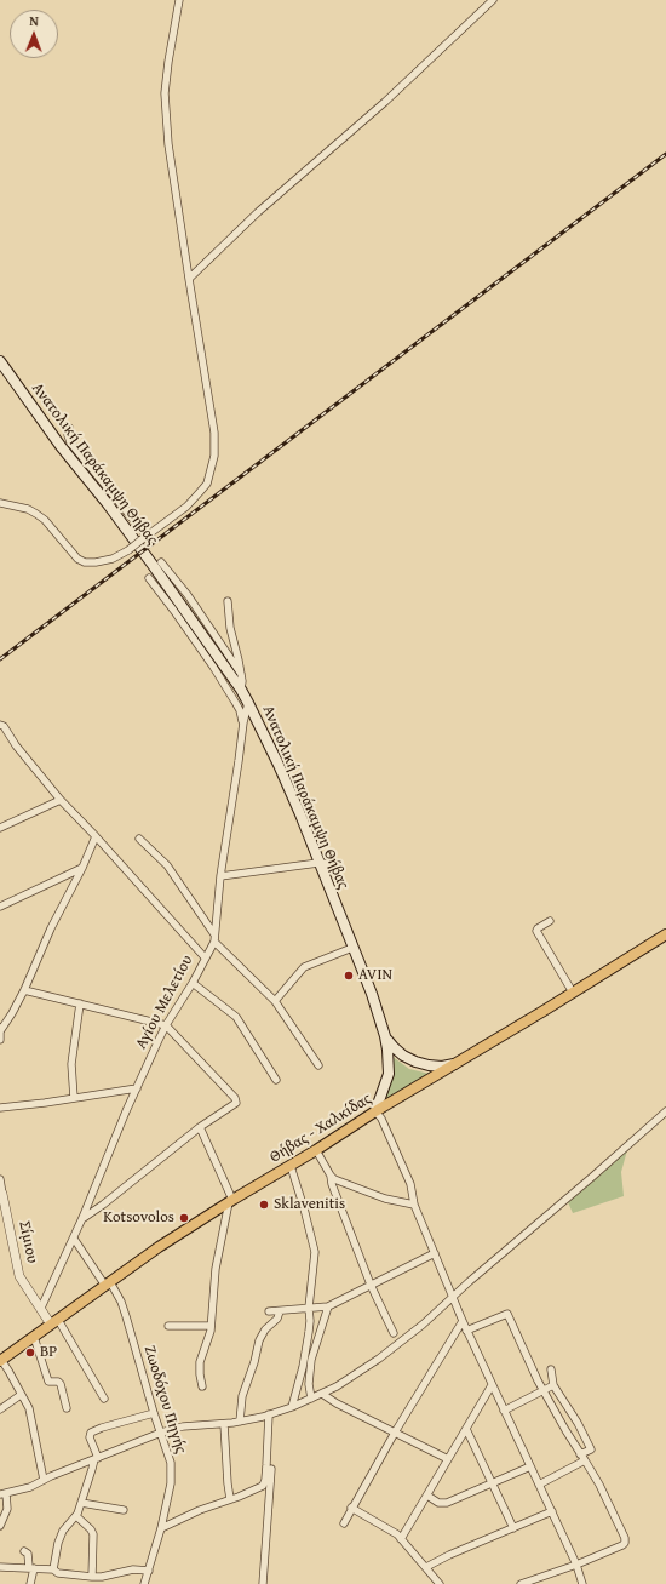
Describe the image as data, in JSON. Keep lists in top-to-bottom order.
{
  "streets": {
    "main road": ["Ανατολική Παράκαμψη Θήβας", "Θήβας - Χαλκίδας"],
    "street": ["Αγίου Μελετίου", "Σίμιου", "Ζωοδόχου Πηγής"]
  },
  "crossings": [
    ["Ανατολική Παράκαμψη Θήβας", "Αγίου Μελετίου"],
    ["Ανατολική Παράκαμψη Θήβας", "Θήβας - Χαλκίδας"],
    ["Αγίου Μελετίου", "Σίμιου"],
    ["Αγίου Μελετίου", "Ζωοδόχου Πηγής"],
    ["Θήβας - Χαλκίδας", "Ζωοδόχου Πηγής"]
  ],
  "places": [
    "AVIN",
    "Sklavenitis",
    "Kotsovolos",
    "BP"
  ],
  "north": "top"
}
